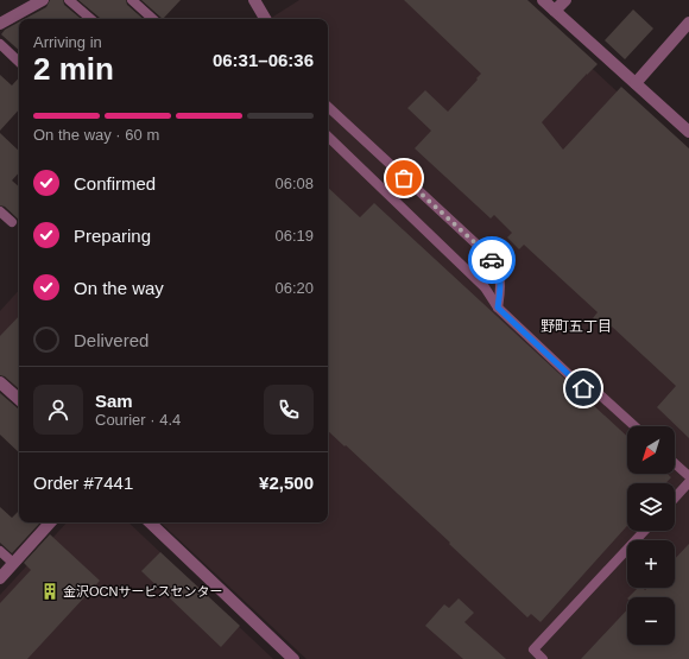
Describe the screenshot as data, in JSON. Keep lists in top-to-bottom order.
{
  "districts": ["野町五丁目"],
  "places": {
    "building": ["金沢OCNサービスセンター"]
  },
  "north": "bottom left",
  "page": {
    "heading": ["2 min", "Arriving in", "06:31–06:36"],
    "panel": [
      "Sam",
      "Courier · 4.4",
      "Order #7441",
      "¥2,500"
    ],
    "bar": "On the way · 60 m",
    "list": [
      ["Confirmed", "06:08"],
      ["Preparing", "06:19"],
      ["On the way", "06:20"],
      "Delivered"
    ],
    "map_buttons": ["+", "−"]
  }
}
